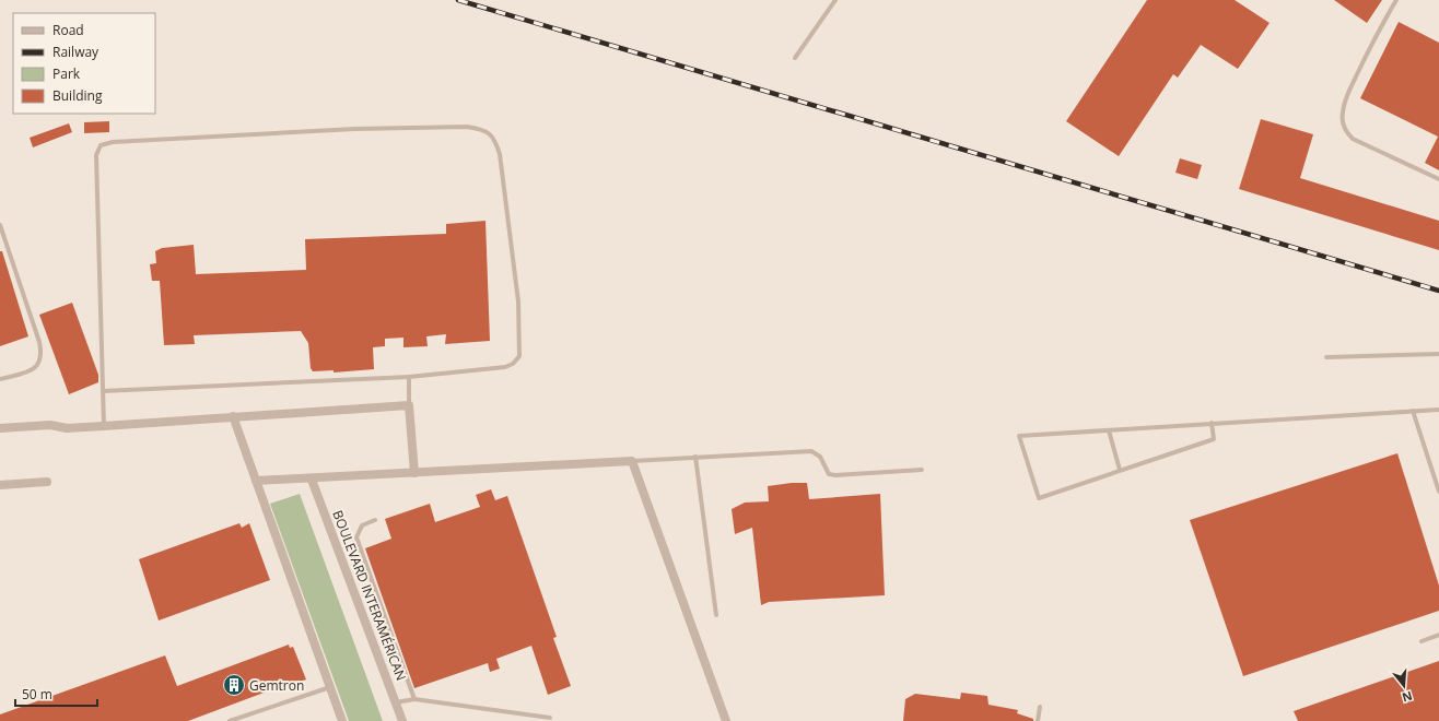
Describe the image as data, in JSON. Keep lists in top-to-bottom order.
{
  "streets": {
    "street": ["BOULEVARD INTERAMÉRICAN"]
  },
  "places": {
    "building": ["Gemtron"]
  },
  "legend": [
    "Road",
    "Railway",
    "Park",
    "Building"
  ],
  "scale_bar": "50 m",
  "north": "bottom"
}
